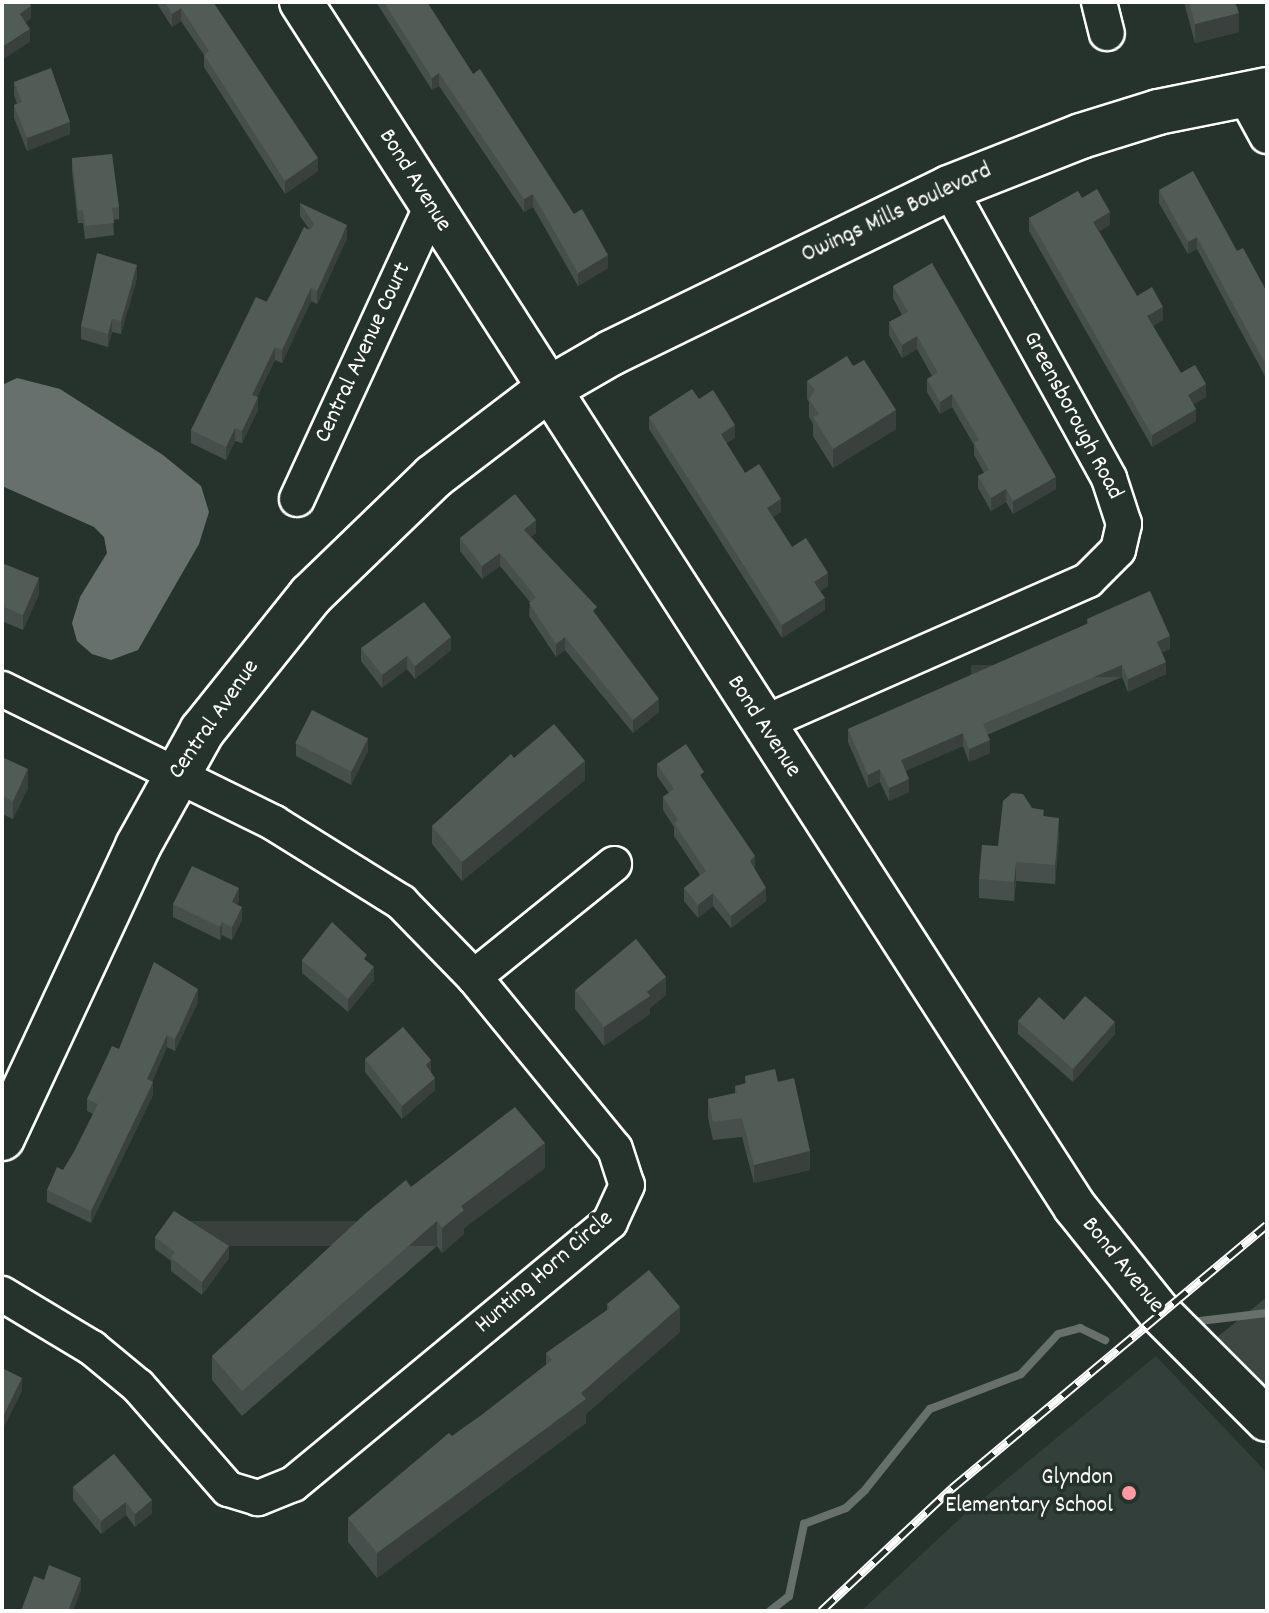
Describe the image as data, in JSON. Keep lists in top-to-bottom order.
{
  "streets": {
    "main road": ["Owings Mills Boulevard", "Central Avenue"],
    "street": [
      "Bond Avenue",
      "Central Avenue Court",
      "Greensborough Road",
      "Hunting Horn Circle"
    ]
  },
  "crossings": [
    ["Bond Avenue", "Owings Mills Boulevard"],
    ["Bond Avenue", "Central Avenue Court"],
    ["Bond Avenue", "Greensborough Road"],
    ["Bond Avenue", "Central Avenue"],
    ["Owings Mills Boulevard", "Greensborough Road"],
    ["Owings Mills Boulevard", "Central Avenue"],
    ["Central Avenue", "Hunting Horn Circle"]
  ],
  "places": ["Glyndon Elementary School"]
}
